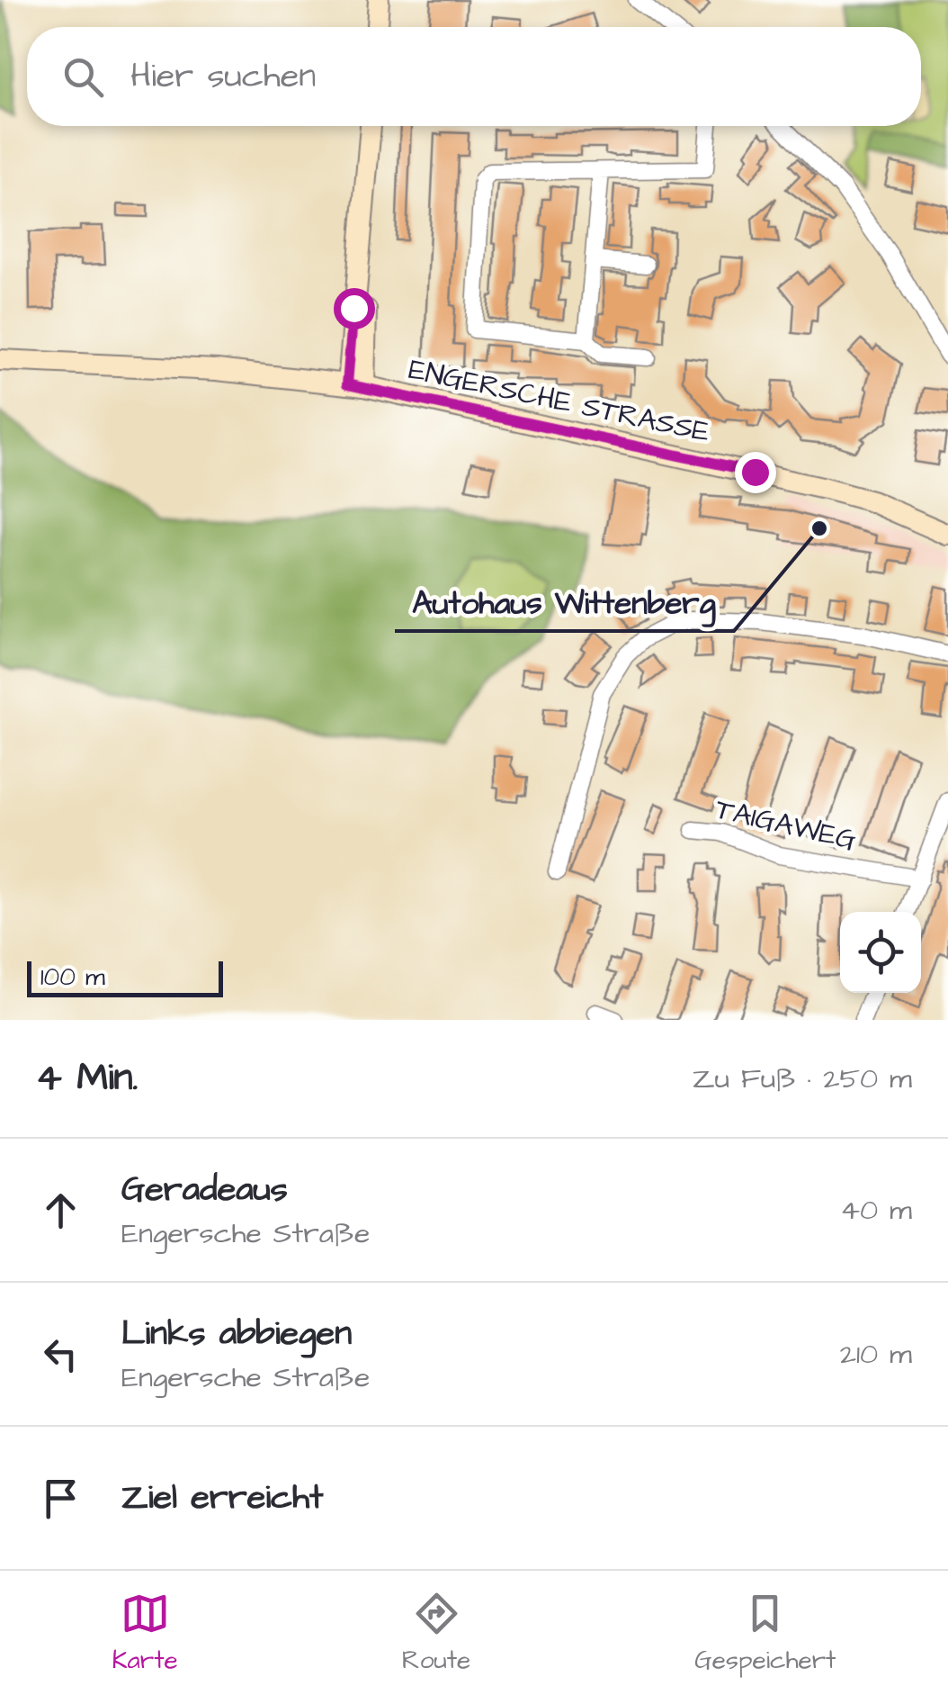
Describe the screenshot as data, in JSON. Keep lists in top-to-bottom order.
{
  "streets": {
    "main road": ["ENGERSCHE STRASSE"],
    "street": ["TAIGAWEG"]
  },
  "places": ["Autohaus Wittenberg"],
  "scale_bar": "100 m",
  "page": {
    "search": "Hier suchen",
    "scale": "100 m",
    "heading": ["4 Min.", "Zu Fuß · 250 m"],
    "list": [
      ["Geradeaus", "Engersche Straße", "40 m"],
      ["Links abbiegen", "Engersche Straße", "210 m"],
      "Ziel erreicht"
    ],
    "nav": ["Karte", "Route", "Gespeichert"]
  }
}
